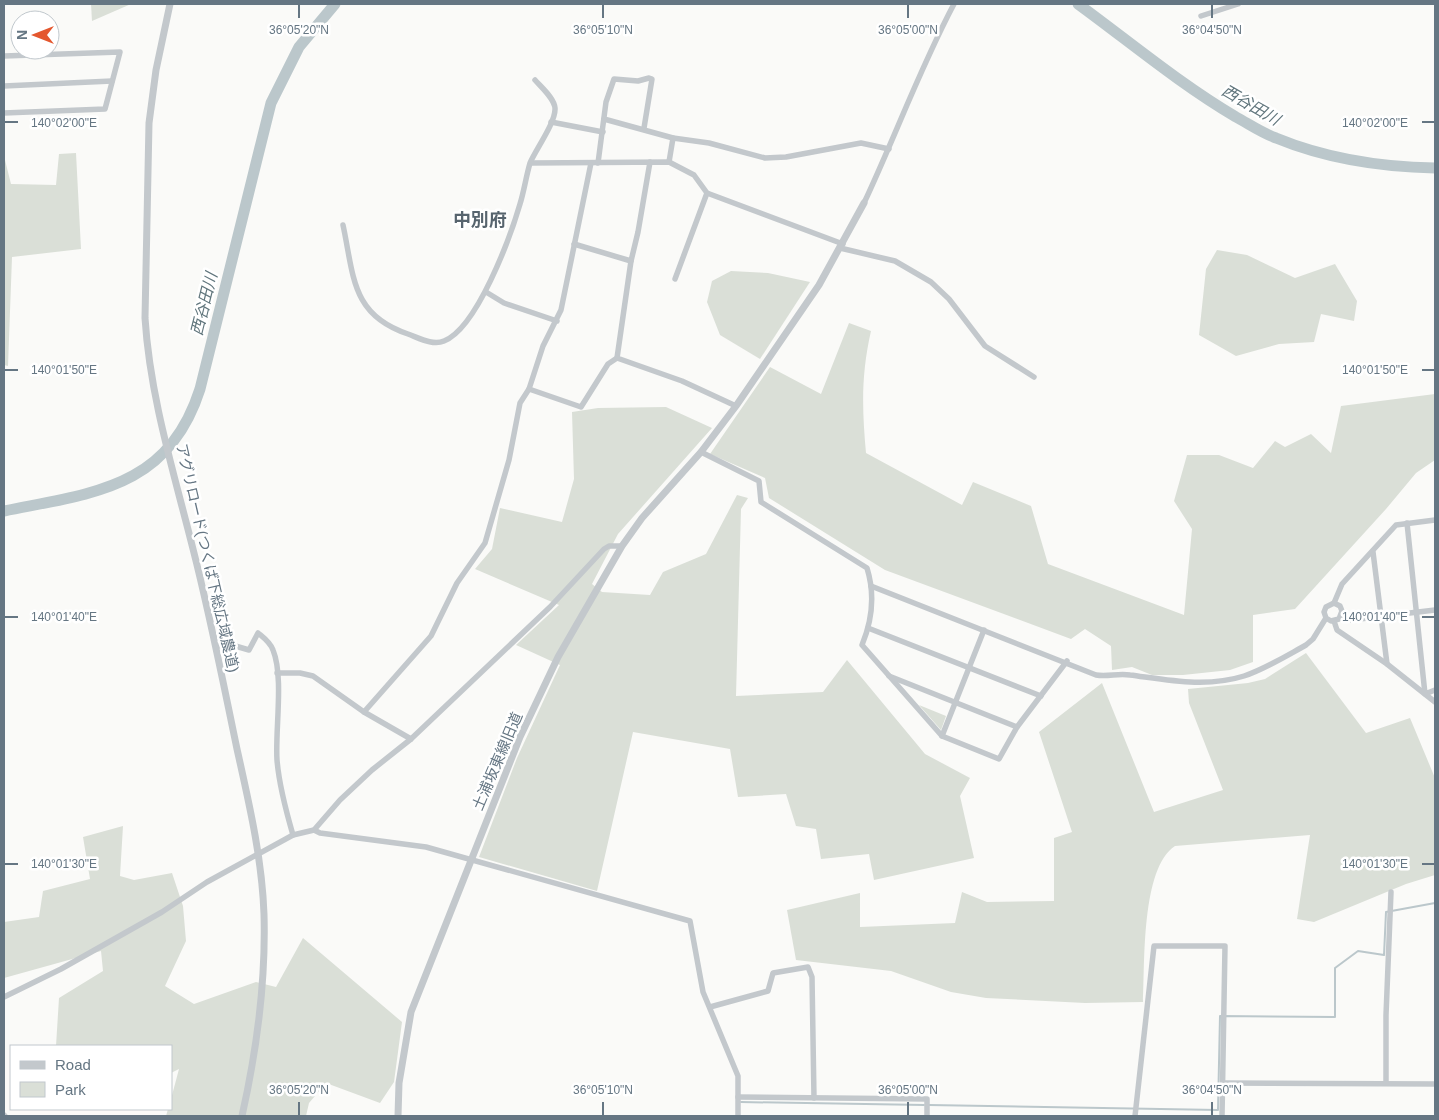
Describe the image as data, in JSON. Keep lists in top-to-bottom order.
{
  "streets": {
    "street": ["アグリロード(つくば下総広域農道)", "土浦坂東線旧道"]
  },
  "districts": ["中別府"],
  "water": ["西谷田川"],
  "legend": ["Road", "Park"],
  "north": "left",
  "coordinates": [
    "36°05'20\"N",
    "36°05'10\"N",
    "36°05'00\"N",
    "36°04'50\"N",
    "140°02'00\"E",
    "140°01'50\"E",
    "140°01'40\"E",
    "140°01'30\"E"
  ]
}
